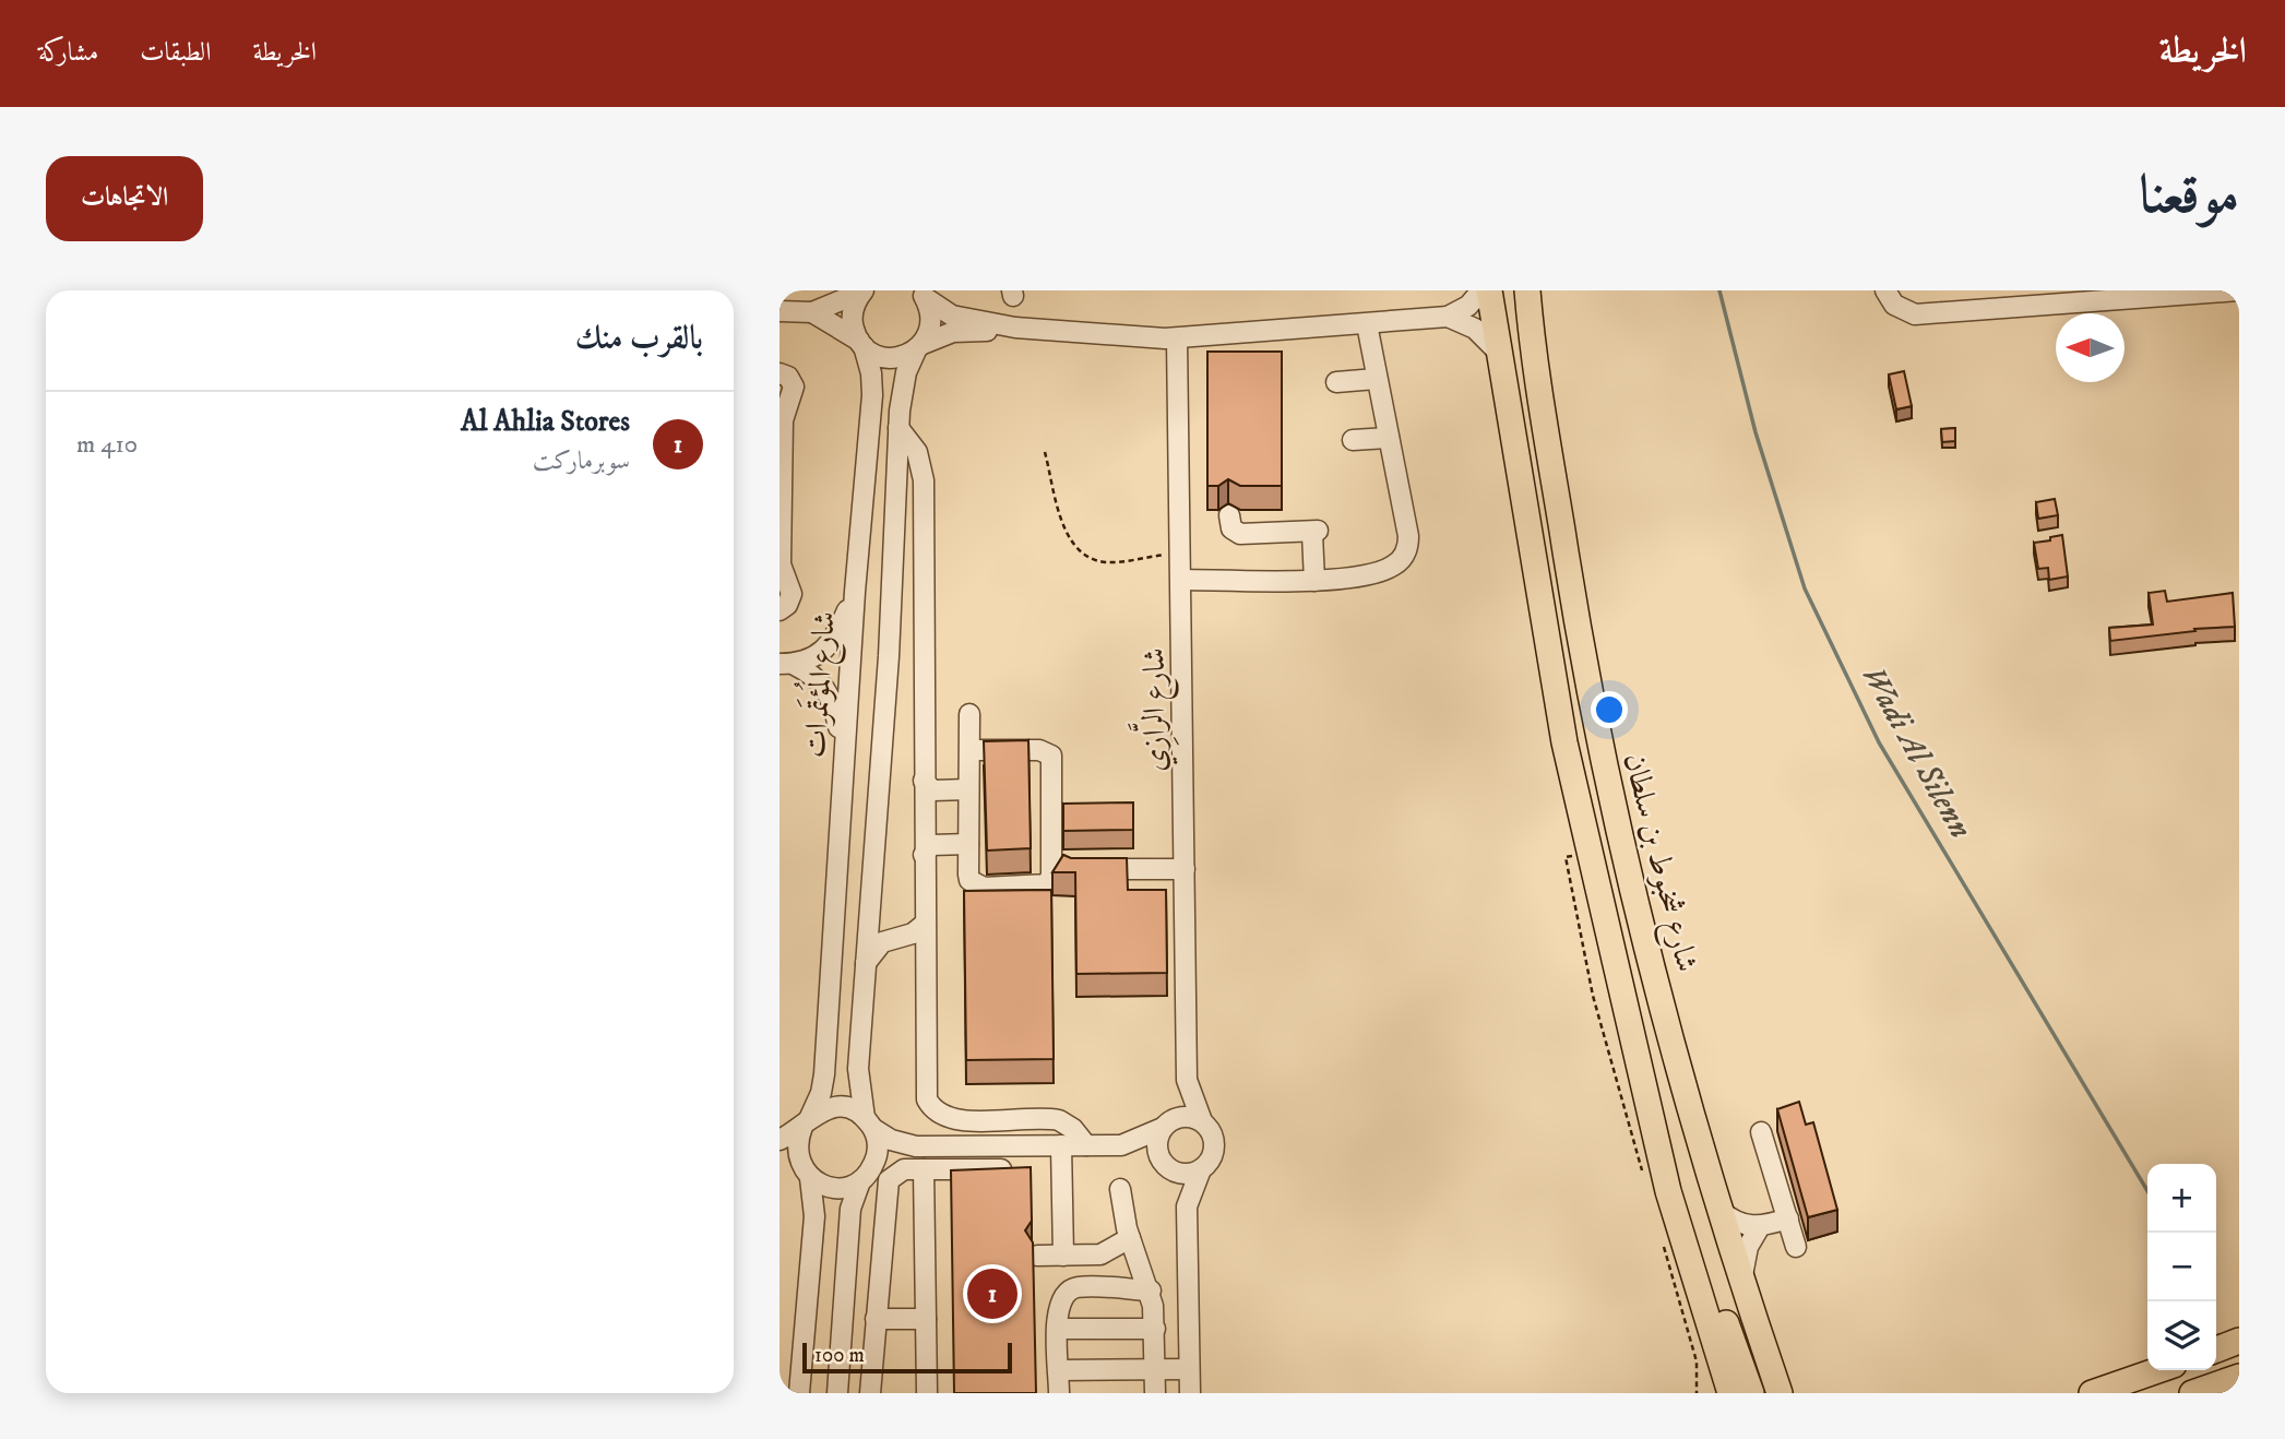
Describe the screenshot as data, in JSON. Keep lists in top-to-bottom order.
{
  "streets": {
    "main road": ["شارع شخبوط بن سلطان"],
    "street": ["شارع المُؤتَمرات", "شارع الرَّازِي"]
  },
  "water": ["Wadi Al Silenn"],
  "scale_bar": "100 m",
  "north": "left",
  "page": {
    "header": "الخريطة",
    "nav": ["الخريطة", "الطبقات", "مشاركة"],
    "title": "موقعنا",
    "buttons": "الاتجاهات",
    "heading": "بالقرب منك",
    "list": [
      {
        "mark": "1",
        "name": "Al Ahlia Stores",
        "note": "سوبرماركت",
        "value": "410 m"
      }
    ],
    "map_buttons": ["+", "−"],
    "pins": "1",
    "scale": "100 m"
  }
}
